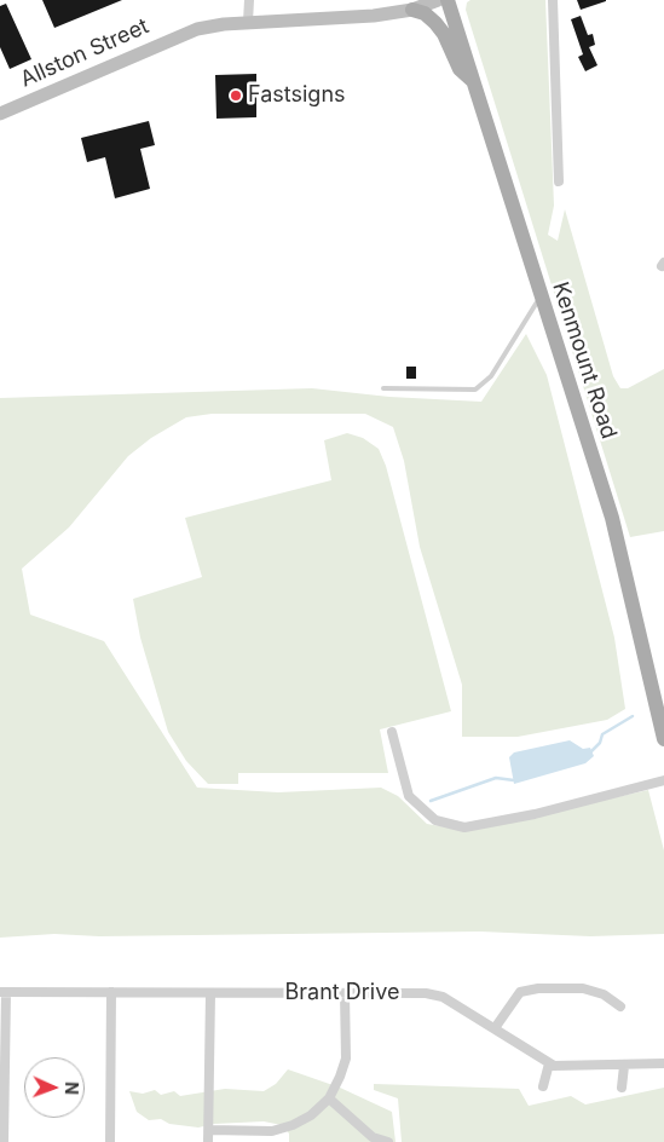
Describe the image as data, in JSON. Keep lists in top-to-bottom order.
{
  "streets": {
    "main road": ["Kenmount Road"],
    "street": ["Allston Street", "Brant Drive"]
  },
  "places": ["Fastsigns"],
  "north": "right"
}
